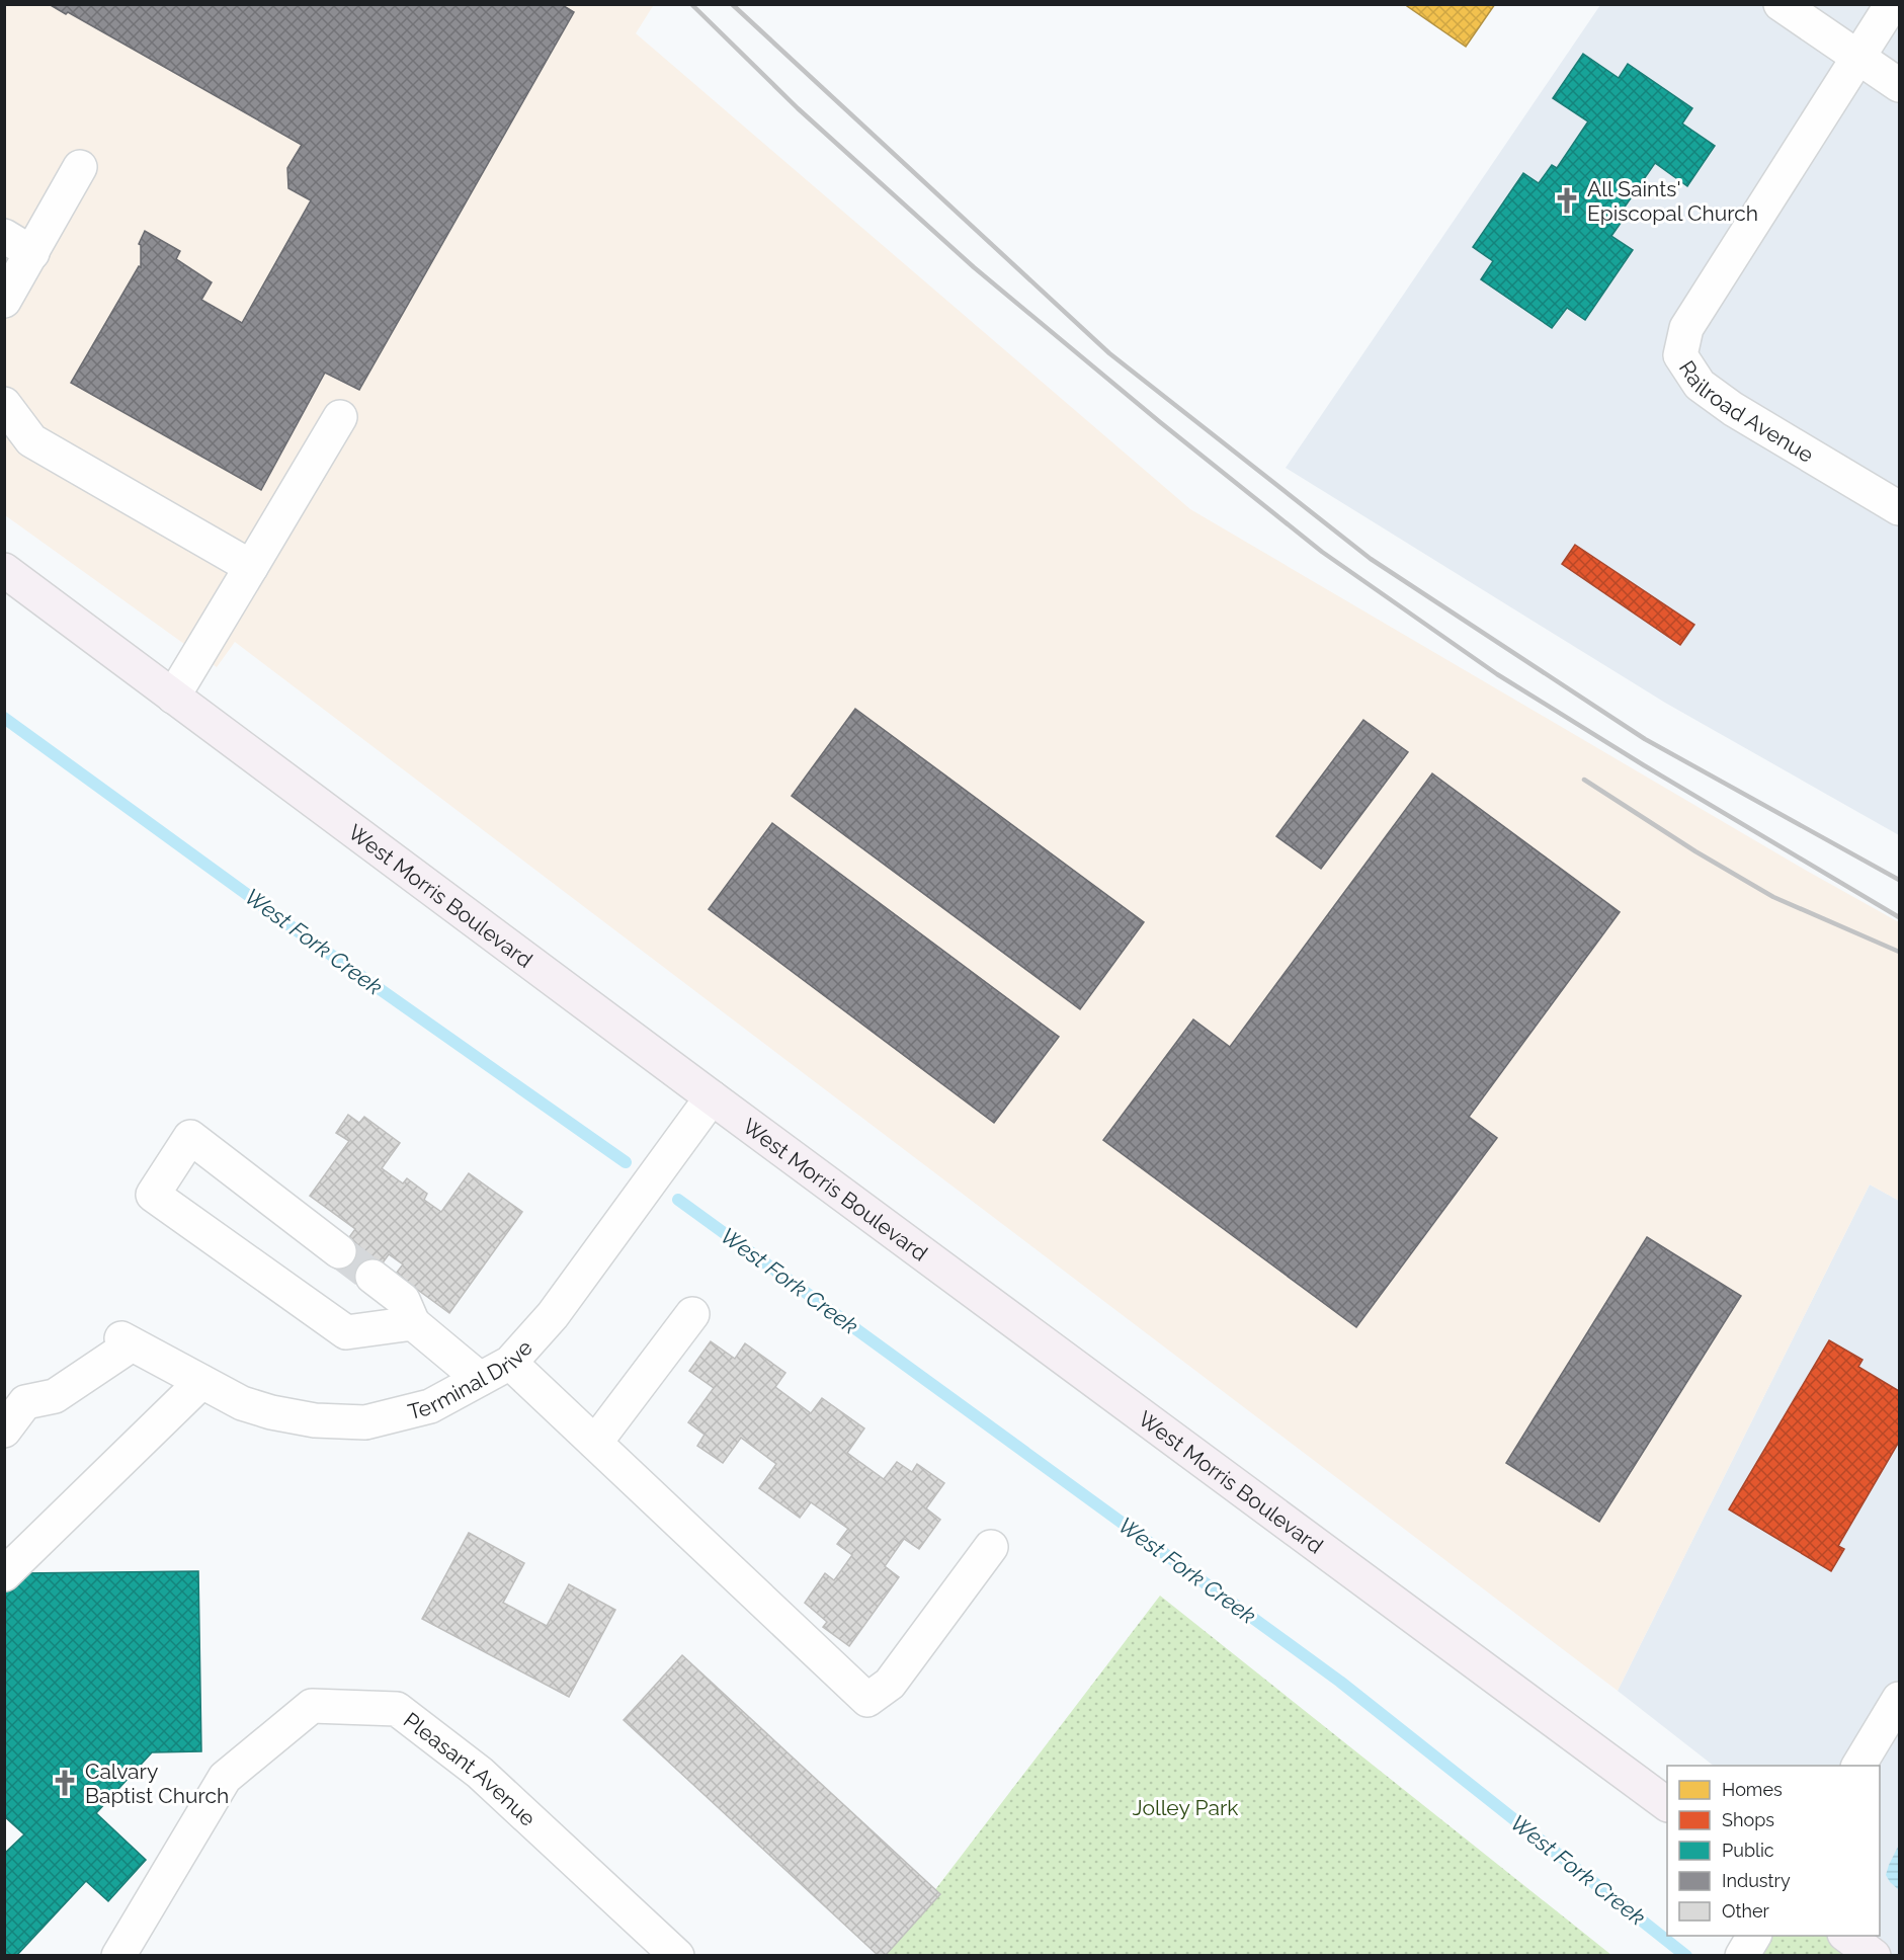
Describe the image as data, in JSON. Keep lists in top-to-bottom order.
{
  "streets": {
    "main road": ["West Morris Boulevard"],
    "street": ["Railroad Avenue", "Terminal Drive", "Pleasant Avenue"]
  },
  "crossings": [
    ["West Morris Boulevard", "Terminal Drive"]
  ],
  "water": ["West Fork Creek"],
  "parks": ["Jolley Park"],
  "places": {
    "church": ["All Saints' Episcopal Church", "Calvary Baptist Church"]
  },
  "legend": [
    "Homes",
    "Shops",
    "Public",
    "Industry",
    "Other"
  ]
}
